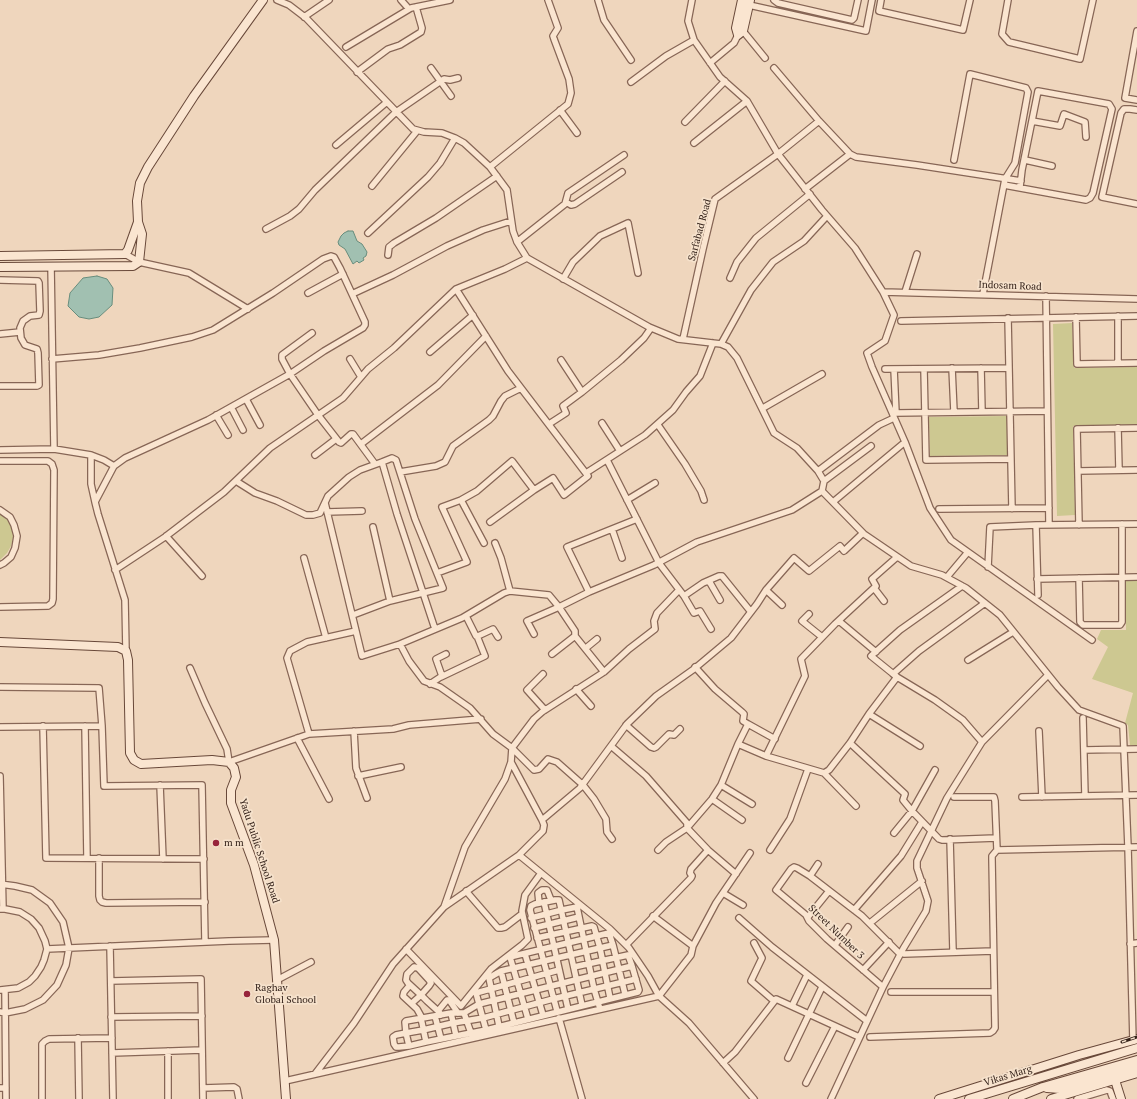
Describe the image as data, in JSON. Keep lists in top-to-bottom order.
{
  "streets": {
    "street": [
      "Sarfabad Road",
      "Indosam Road",
      "Yadu Public School Road",
      "Street Number 3",
      "Vikas Marg"
    ]
  },
  "places": ["m m", "Raghav Global School"]
}
